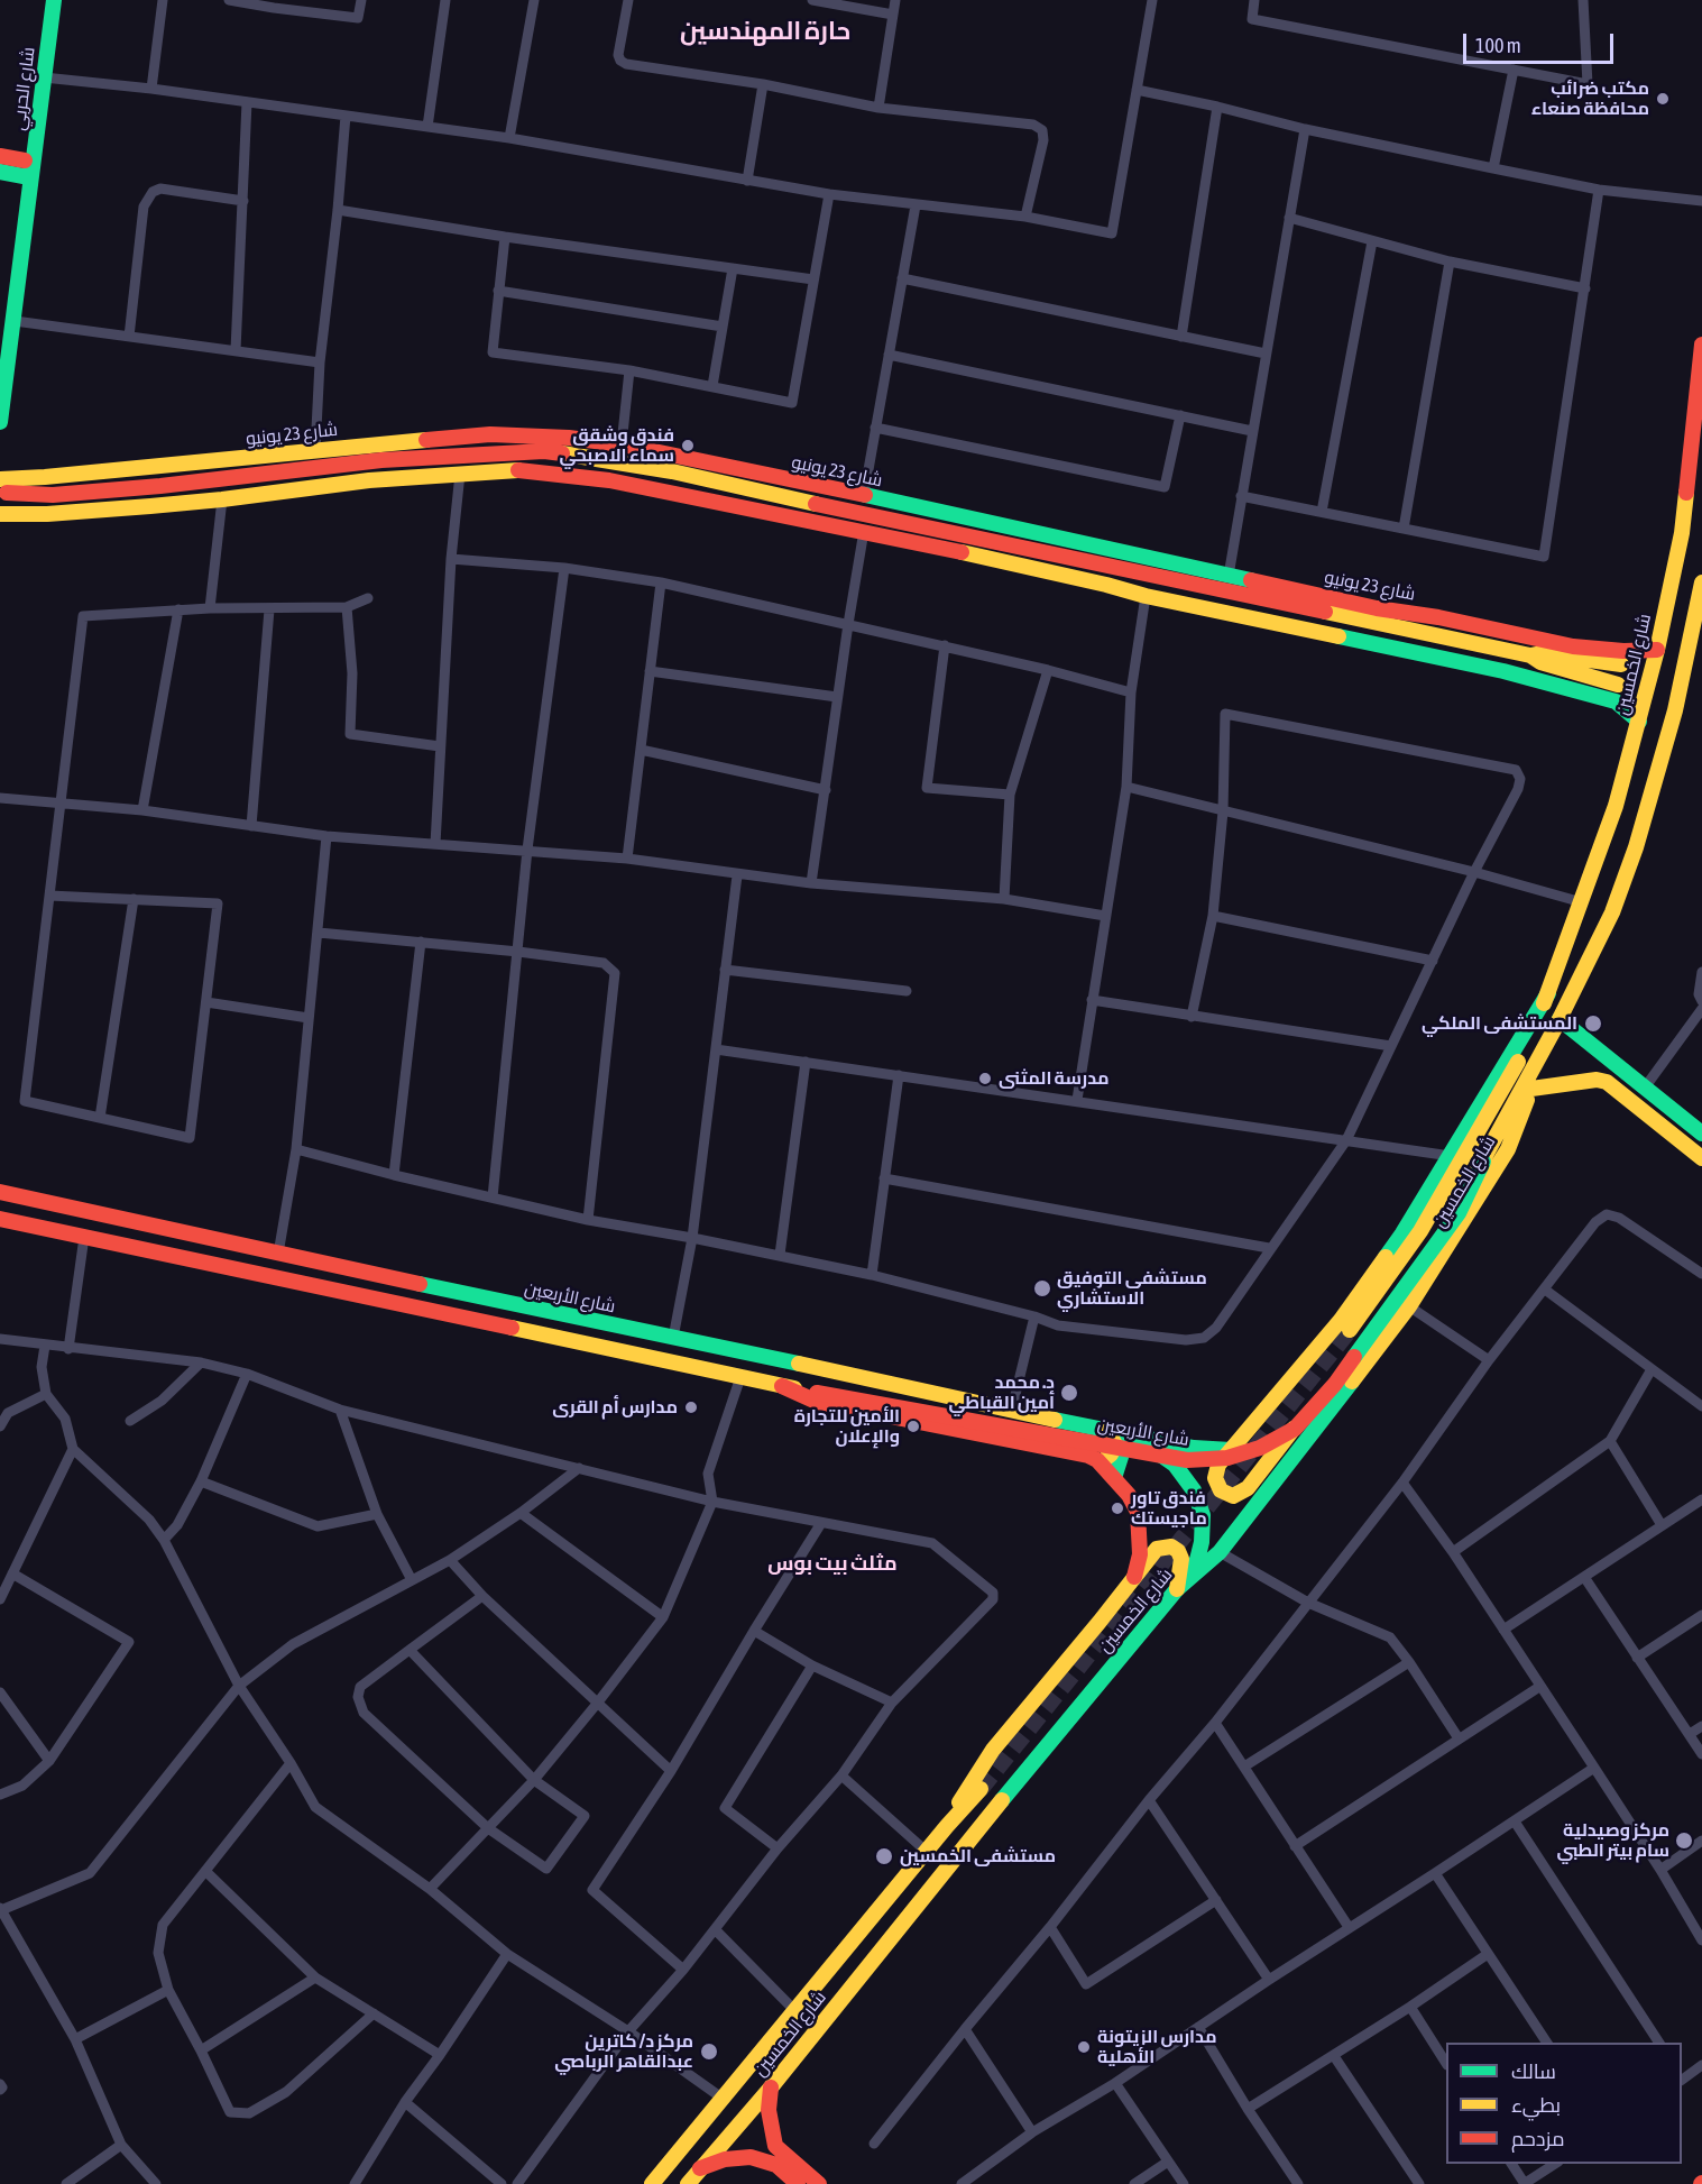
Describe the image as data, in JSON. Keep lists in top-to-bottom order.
{
  "streets": {
    "main road": [
      "شارع الحربي",
      "شارع 23 يونيو",
      "شارع الخمسين",
      "شارع الأربعين"
    ]
  },
  "crossings": [
    ["شارع 23 يونيو", "شارع الخمسين"],
    ["شارع الخمسين", "شارع الأربعين"]
  ],
  "districts": ["حارة المهندسين", "مثلث بيت بوس"],
  "places": [
    "مكتب ضرائب محافظة صنعاء",
    "فندق وشقق سماء الاصبحي",
    "المستشفى الملكي",
    "مدرسة المثنى",
    "مستشفى التوفيق الاستشاري",
    "د. محمد أمين القباطي",
    "مدارس أم القرى",
    "الأمين للتجارة والإعلان",
    "فندق تاور ماجيستك",
    "مركز وصيدلية سام بيتر الطبي",
    "مستشفى الخمسين",
    "مدارس الزيتونة الأهلية",
    "مركز د/ كاترين عبدالقاهر الرباصي"
  ],
  "legend": ["سالك", "بطيء", "مزدحم"],
  "scale_bar": "100 m"
}
